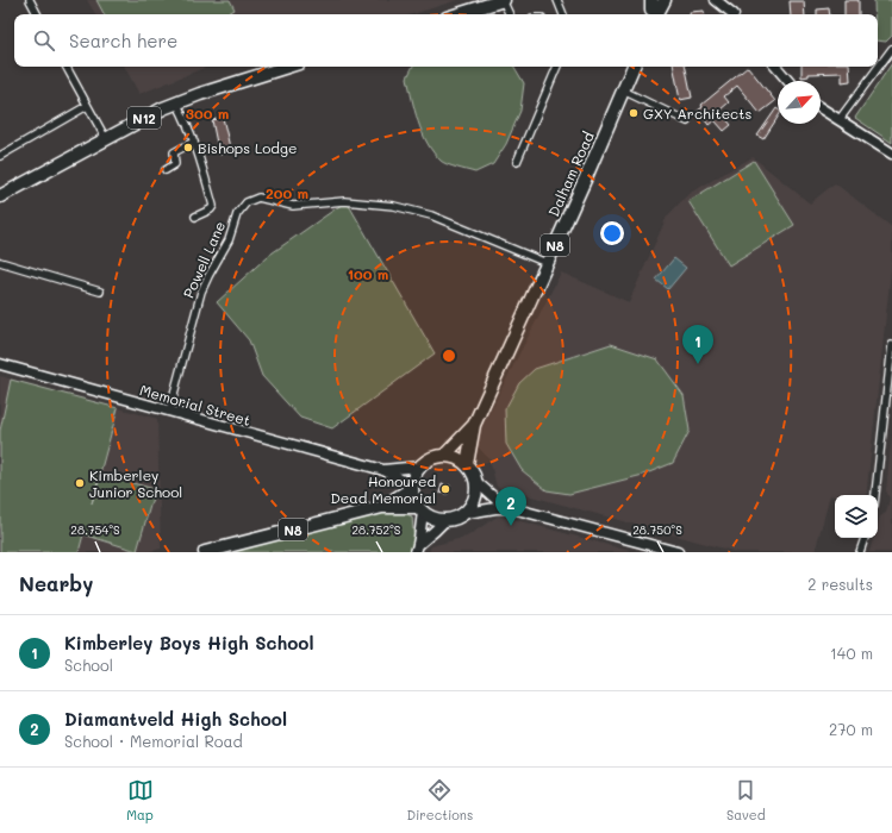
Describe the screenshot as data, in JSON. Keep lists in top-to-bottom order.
{
  "streets": {
    "highway": ["N12", "Dalham Road", "N8"],
    "street": ["Powell Lane", "Memorial Street"]
  },
  "crossings": [
    ["Dalham Road", "N8"],
    ["Dalham Road", "Powell Lane"],
    ["Dalham Road", "Memorial Street"],
    ["N8", "Memorial Street"],
    ["Powell Lane", "Memorial Street"]
  ],
  "places": [
    "GXY Architects",
    "Bishops Lodge",
    "Kimberley Junior School",
    "Honoured Dead Memorial"
  ],
  "north": "top right",
  "page": {
    "search": "Search here",
    "pins": ["1", "2"],
    "heading": ["Nearby", "2 results"],
    "list": [
      {
        "mark": "1",
        "name": "Kimberley Boys High School",
        "note": "School",
        "value": "140 m"
      },
      {
        "mark": "2",
        "name": "Diamantveld High School",
        "note": "School · Memorial Road",
        "value": "270 m"
      }
    ],
    "nav": ["Map", "Directions", "Saved"]
  },
  "coordinates": ["28.754°S", "28.752°S", "28.750°S"],
  "rings": ["300 m", "200 m", "100 m"]
}
